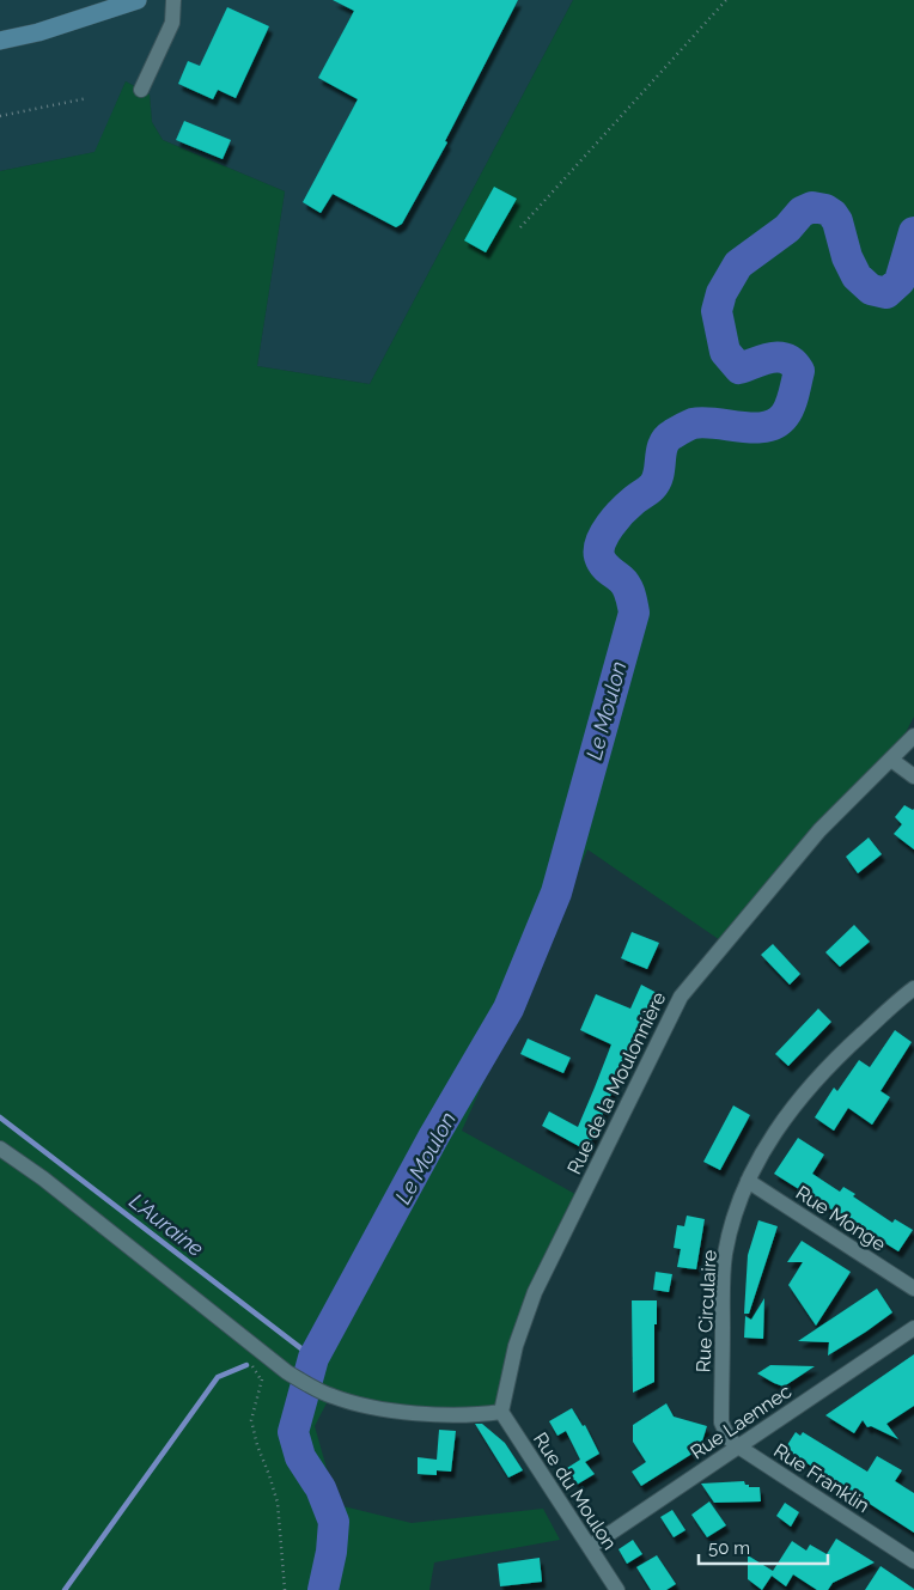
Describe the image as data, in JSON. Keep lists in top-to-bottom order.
{
  "streets": {
    "street": [
      "Rue de la Moulonnière",
      "Rue Monge",
      "Rue Circulaire",
      "Rue Laennec",
      "Rue Franklin",
      "Rue du Moulon"
    ]
  },
  "crossings": [
    ["Rue de la Moulonnière", "Rue du Moulon"],
    ["Rue Monge", "Rue Circulaire"],
    ["Rue Circulaire", "Rue Laennec"],
    ["Rue Circulaire", "Rue Franklin"],
    ["Rue Laennec", "Rue Franklin"],
    ["Rue Laennec", "Rue du Moulon"]
  ],
  "water": ["Le Moulon", "L'Auraine"],
  "scale_bar": "50 m"
}
